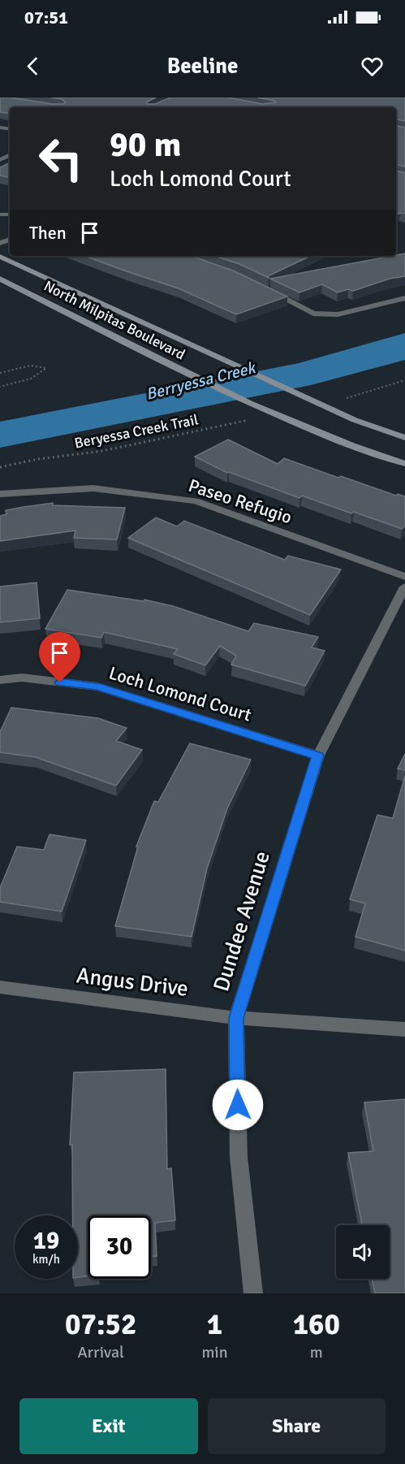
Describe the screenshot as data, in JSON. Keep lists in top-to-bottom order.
{
  "streets": {
    "main road": ["North Milpitas Boulevard"],
    "street": [
      "Paseo Refugio",
      "Loch Lomond Court",
      "Dundee Avenue",
      "Angus Drive"
    ],
    "path": ["Beryessa Creek Trail"]
  },
  "crossings": [
    ["North Milpitas Boulevard", "Beryessa Creek Trail"],
    ["Loch Lomond Court", "Dundee Avenue"],
    ["Dundee Avenue", "Angus Drive"]
  ],
  "water": ["Berryessa Creek"],
  "page": {
    "status": "07:51",
    "header": "Beeline",
    "turn": ["90 m", "Loch Lomond Court"],
    "then": "Then",
    "speed": "19 km/h",
    "limit": "30",
    "eta": [
      "07:52",
      "Arrival",
      "1",
      "min",
      "160",
      "m"
    ],
    "buttons": ["Exit", "Share"]
  }
}
